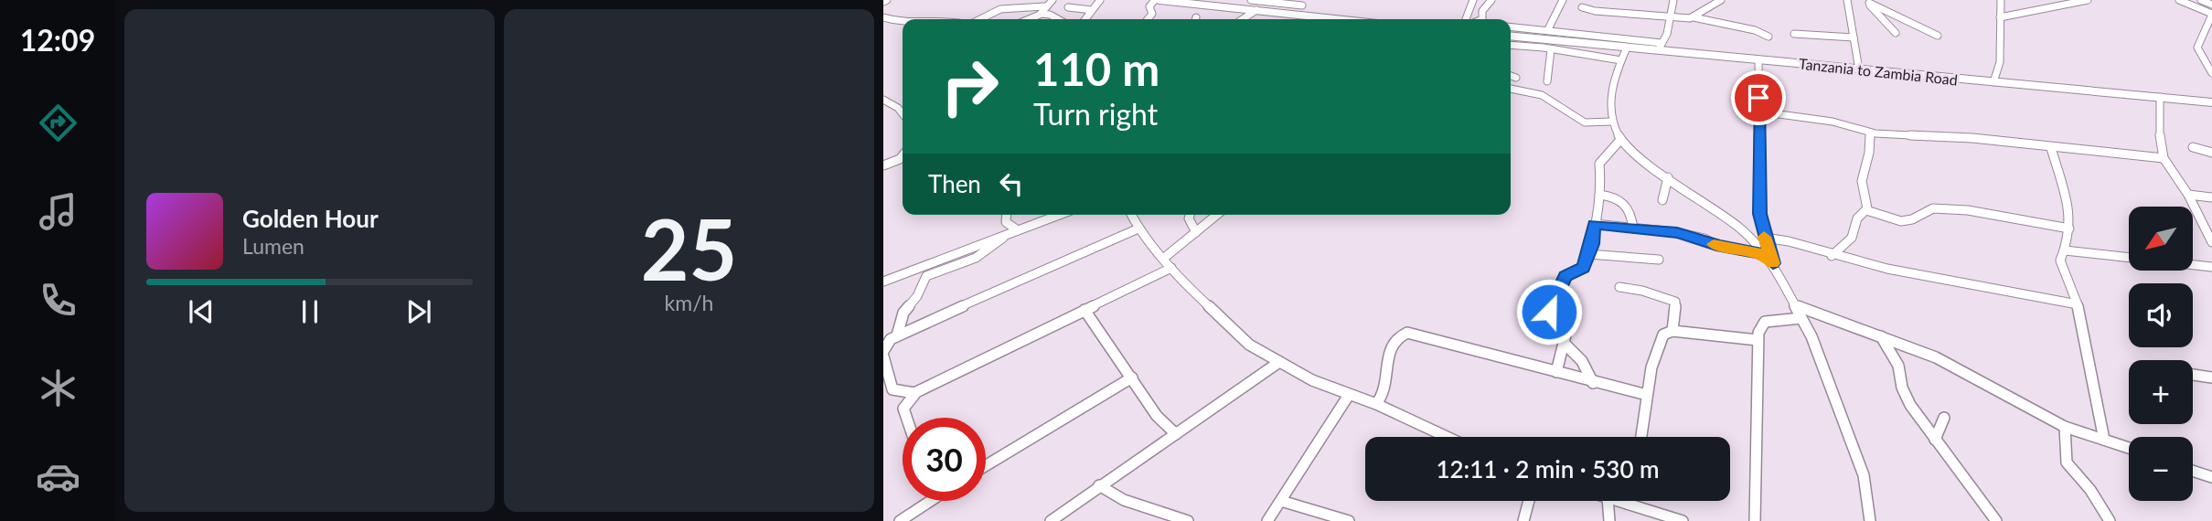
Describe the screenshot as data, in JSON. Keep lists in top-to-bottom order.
{
  "streets": {
    "highway": ["Tanzania to Zambia Road"]
  },
  "north": "bottom left",
  "page": {
    "tabs": "12:09",
    "tile": ["25", "km/h"],
    "turn": ["110 m", "Turn right"],
    "then": "Then",
    "song": ["Golden Hour", "Lumen"],
    "map_buttons": ["+", "−"],
    "limit": "30",
    "trip": "12:11 · 2 min · 530 m"
  }
}
